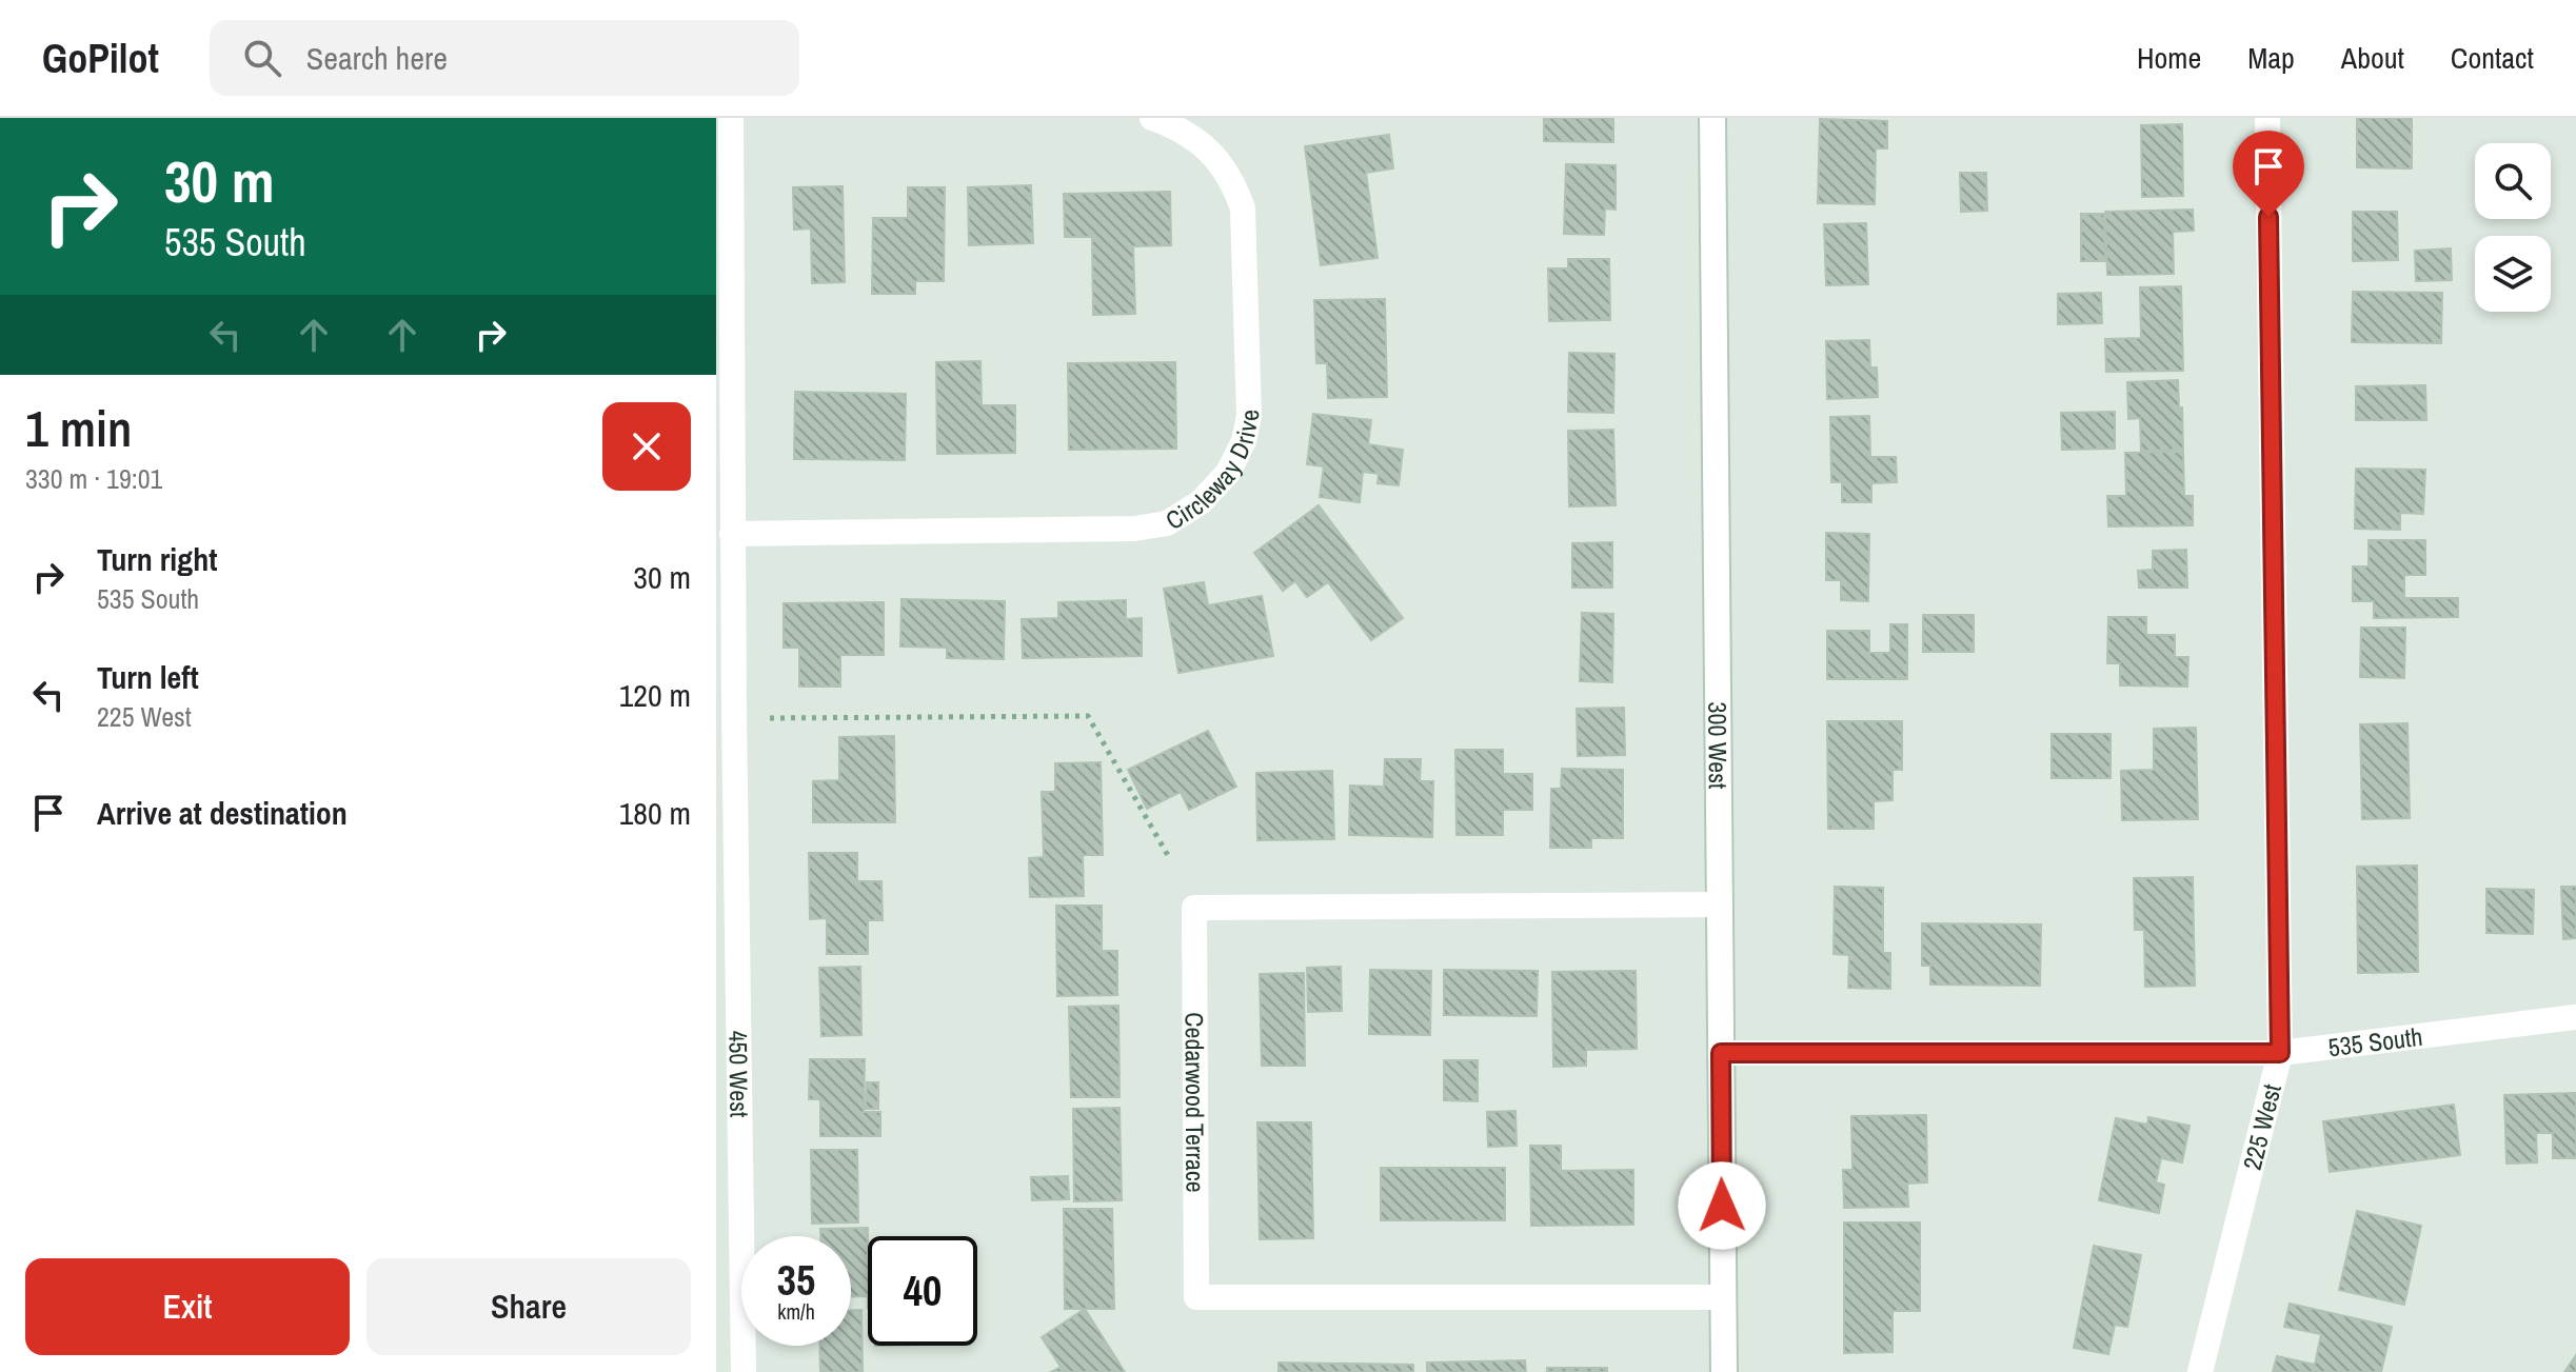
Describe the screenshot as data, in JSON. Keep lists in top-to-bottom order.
{
  "streets": {
    "street": [
      "Circleway Drive",
      "300 West",
      "535 South",
      "450 West",
      "Cedarwood Terrace",
      "225 West"
    ]
  },
  "crossings": [
    ["Circleway Drive", "450 West"],
    ["300 West", "535 South"],
    ["300 West", "Cedarwood Terrace"],
    ["535 South", "225 West"]
  ],
  "page": {
    "header": "GoPilot",
    "search": "Search here",
    "nav": [
      "Home",
      "Map",
      "About",
      "Contact"
    ],
    "turn": ["30 m", "535 South"],
    "heading": ["1 min", "330 m · 19:01"],
    "list": [
      {
        "name": "Turn right",
        "note": "535 South",
        "value": "30 m"
      },
      {
        "name": "Turn left",
        "note": "225 West",
        "value": "120 m"
      },
      {
        "name": "Arrive at destination",
        "value": "180 m"
      }
    ],
    "speed": "35 km/h",
    "limit": "40",
    "buttons": ["Exit", "Share"]
  }
}
